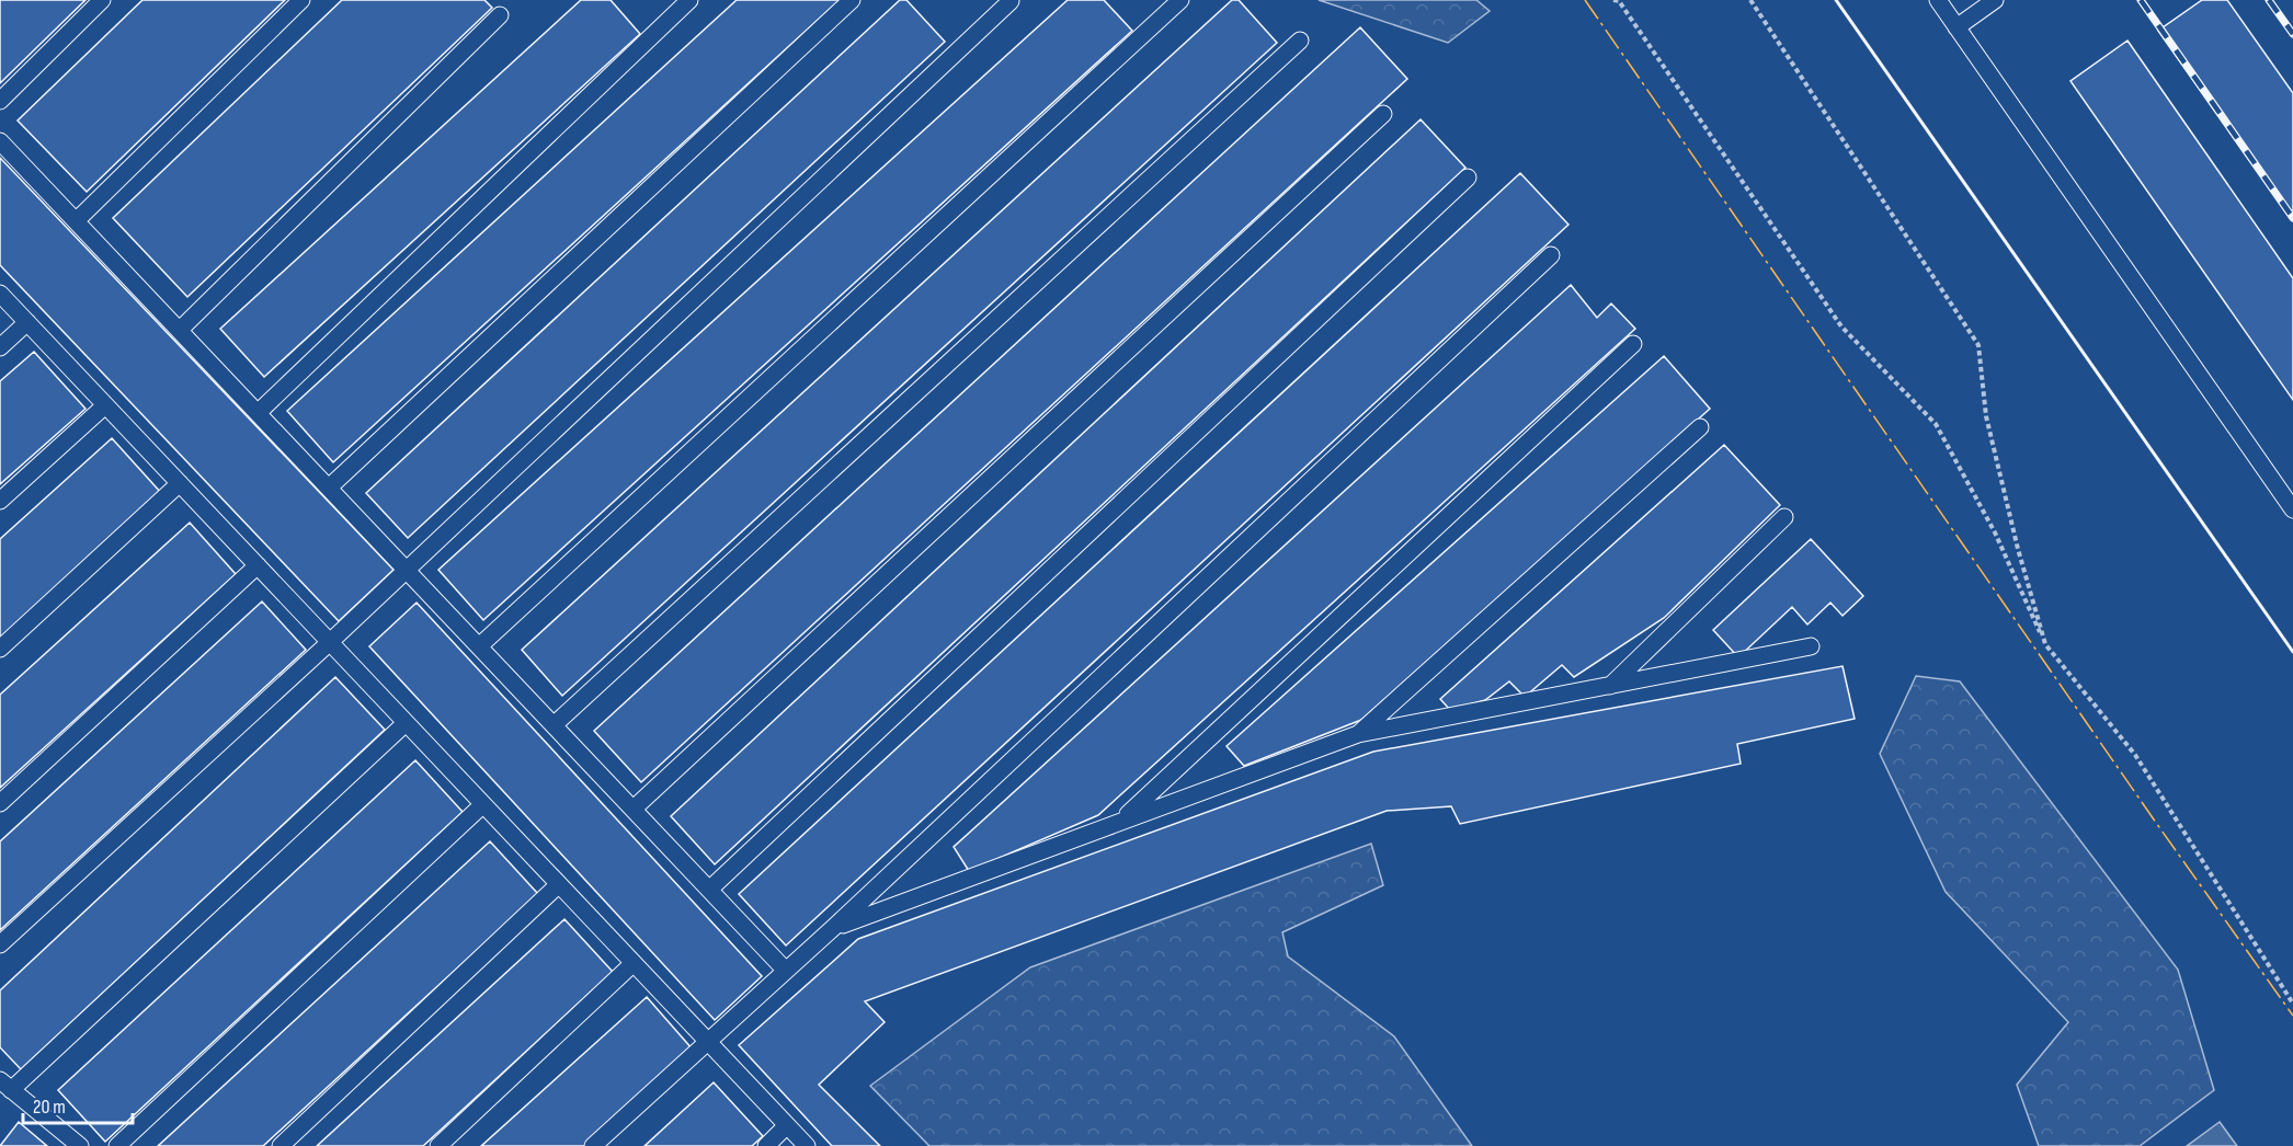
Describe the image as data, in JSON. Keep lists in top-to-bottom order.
{
  "scale_bar": "20 m"
}
